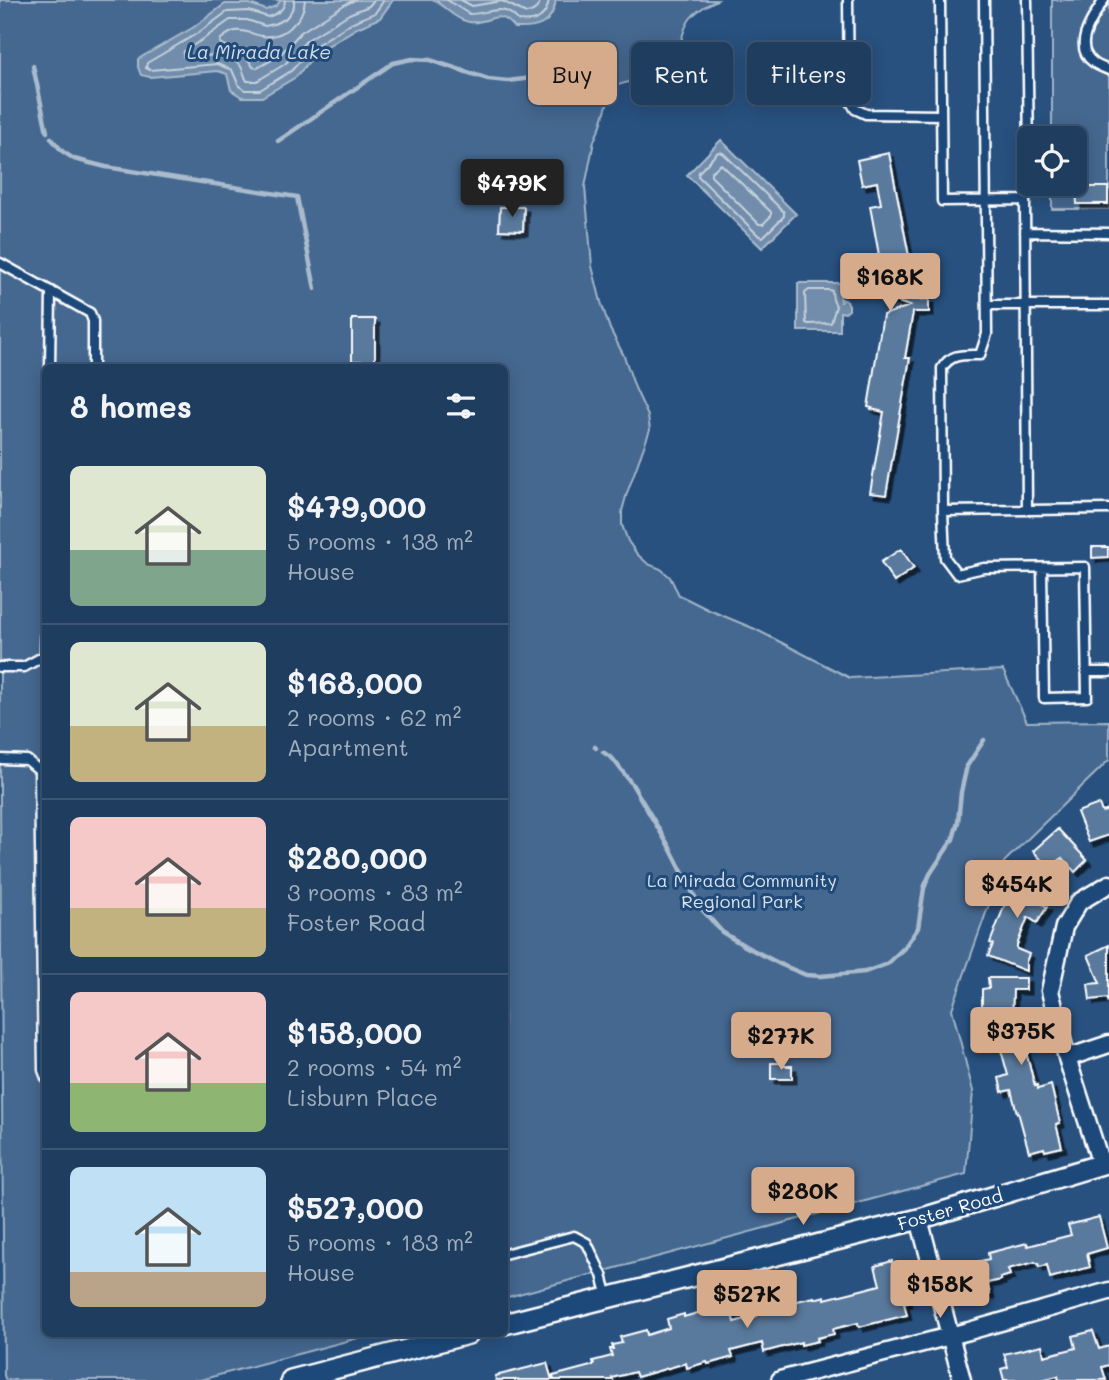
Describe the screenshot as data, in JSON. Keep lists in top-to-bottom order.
{
  "streets": {
    "street": ["Foster Road"]
  },
  "water": ["La Mirada Lake"],
  "parks": ["La Mirada Community Regional Park"],
  "page": {
    "chip": ["Buy", "Rent", "Filters"],
    "price": [
      "$479K",
      "$168K",
      "$454K",
      "$375K",
      "$277K",
      "$280K",
      "$158K",
      "$527K"
    ],
    "heading": "8 homes",
    "list": [
      {
        "name": "$479,000",
        "note": "5 rooms · 138 m² · House"
      },
      {
        "name": "$168,000",
        "note": "2 rooms · 62 m² · Apartment"
      },
      {
        "name": "$280,000",
        "note": "3 rooms · 83 m² · Foster Road"
      },
      {
        "name": "$158,000",
        "note": "2 rooms · 54 m² · Lisburn Place"
      },
      {
        "name": "$527,000",
        "note": "5 rooms · 183 m² · House"
      }
    ]
  }
}
